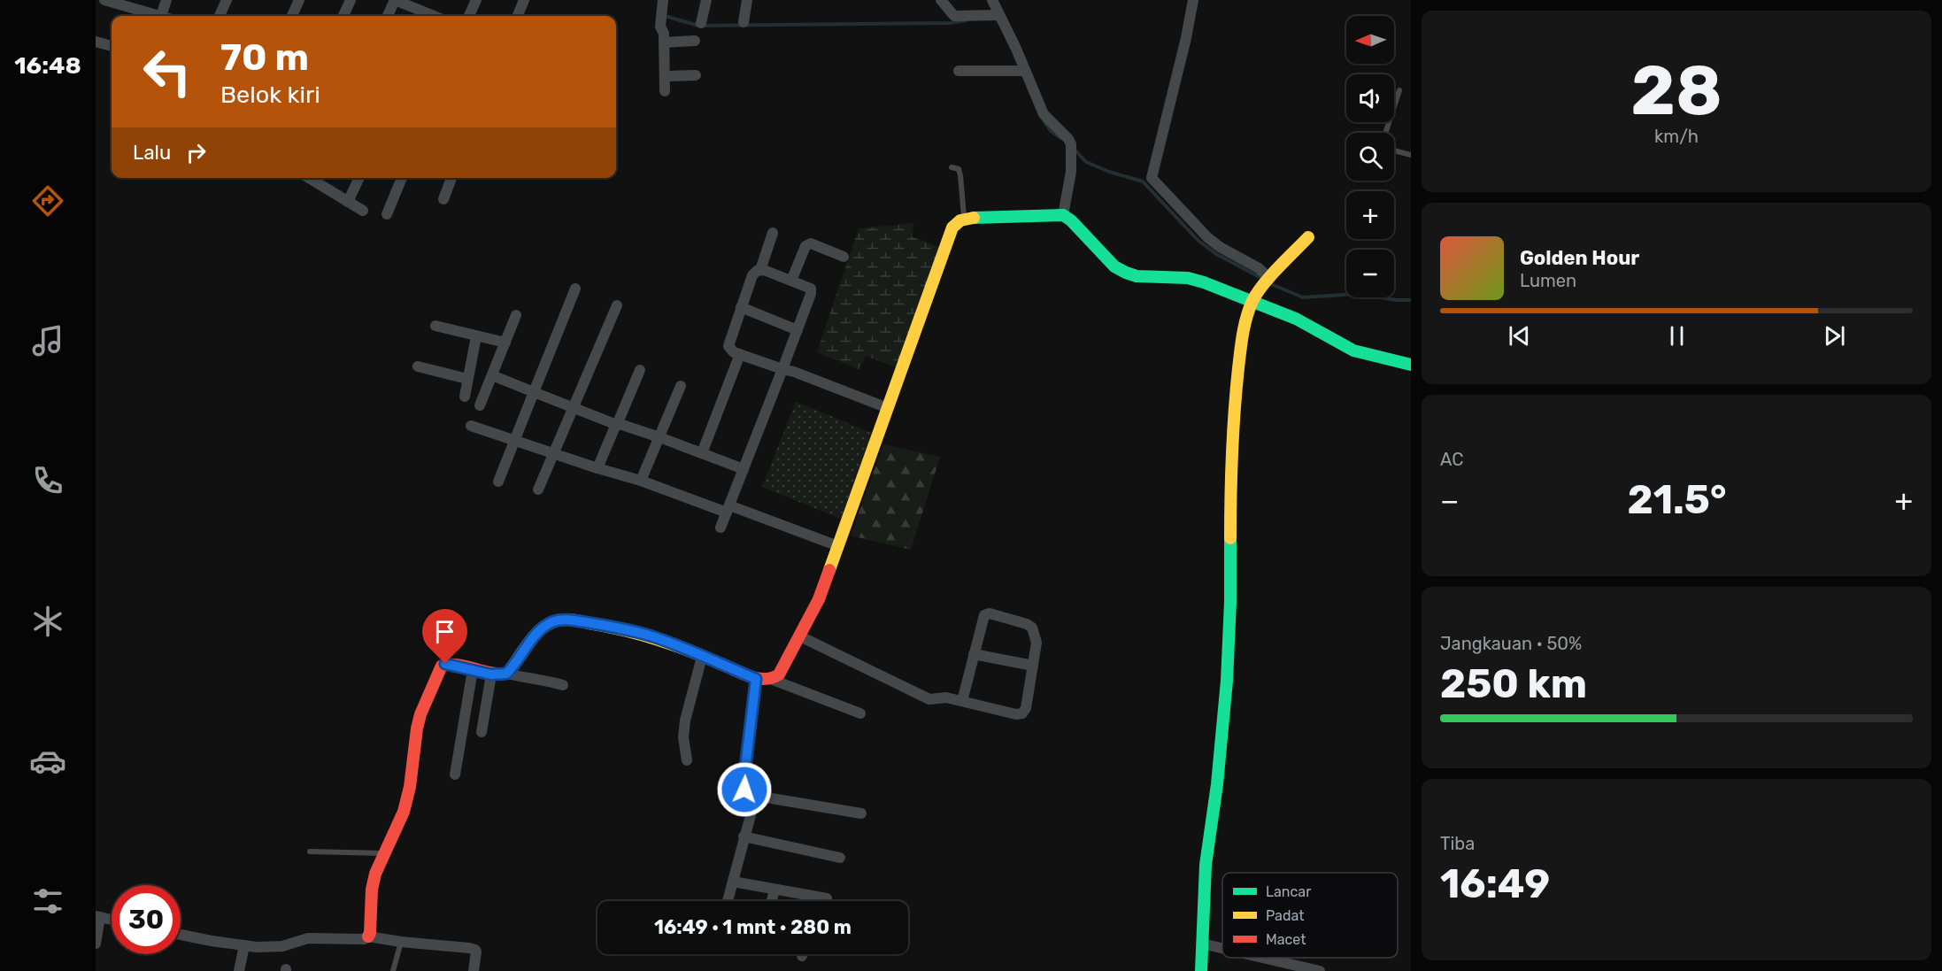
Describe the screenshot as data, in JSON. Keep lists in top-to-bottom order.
{
  "legend": ["Lancar", "Padat", "Macet"],
  "north": "left",
  "page": {
    "tabs": "16:48",
    "tile": [
      ["28", "km/h"],
      "AC",
      ["Jangkauan · 50%", "250 km"],
      ["Tiba", "16:49"]
    ],
    "map_buttons": ["+", "−"],
    "turn": ["70 m", "Belok kiri"],
    "then": "Lalu",
    "song": ["Golden Hour", "Lumen"],
    "heat": ["−", "21.5°", "+"],
    "limit": "30",
    "trip": "16:49 · 1 mnt · 280 m"
  }
}
